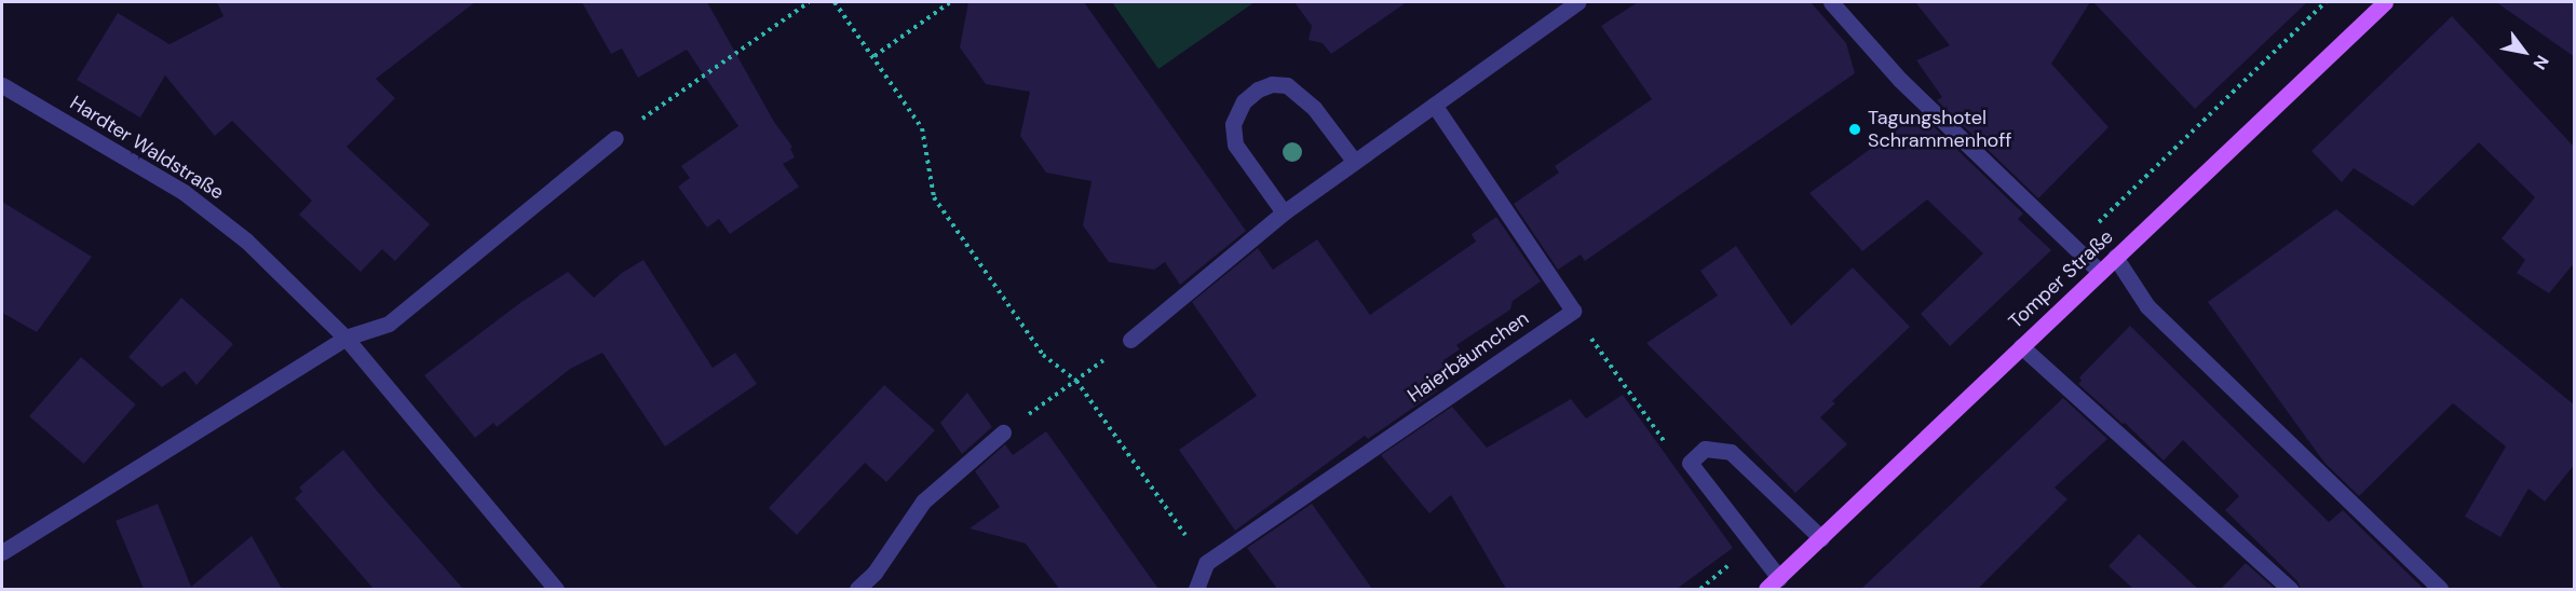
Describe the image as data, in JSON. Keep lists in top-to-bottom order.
{
  "streets": {
    "main road": ["Tomper Straße"],
    "street": ["Hardter Waldstraße", "Haierbäumchen"]
  },
  "places": ["Tagungshotel Schrammenhoff"],
  "north": "bottom right"
}
